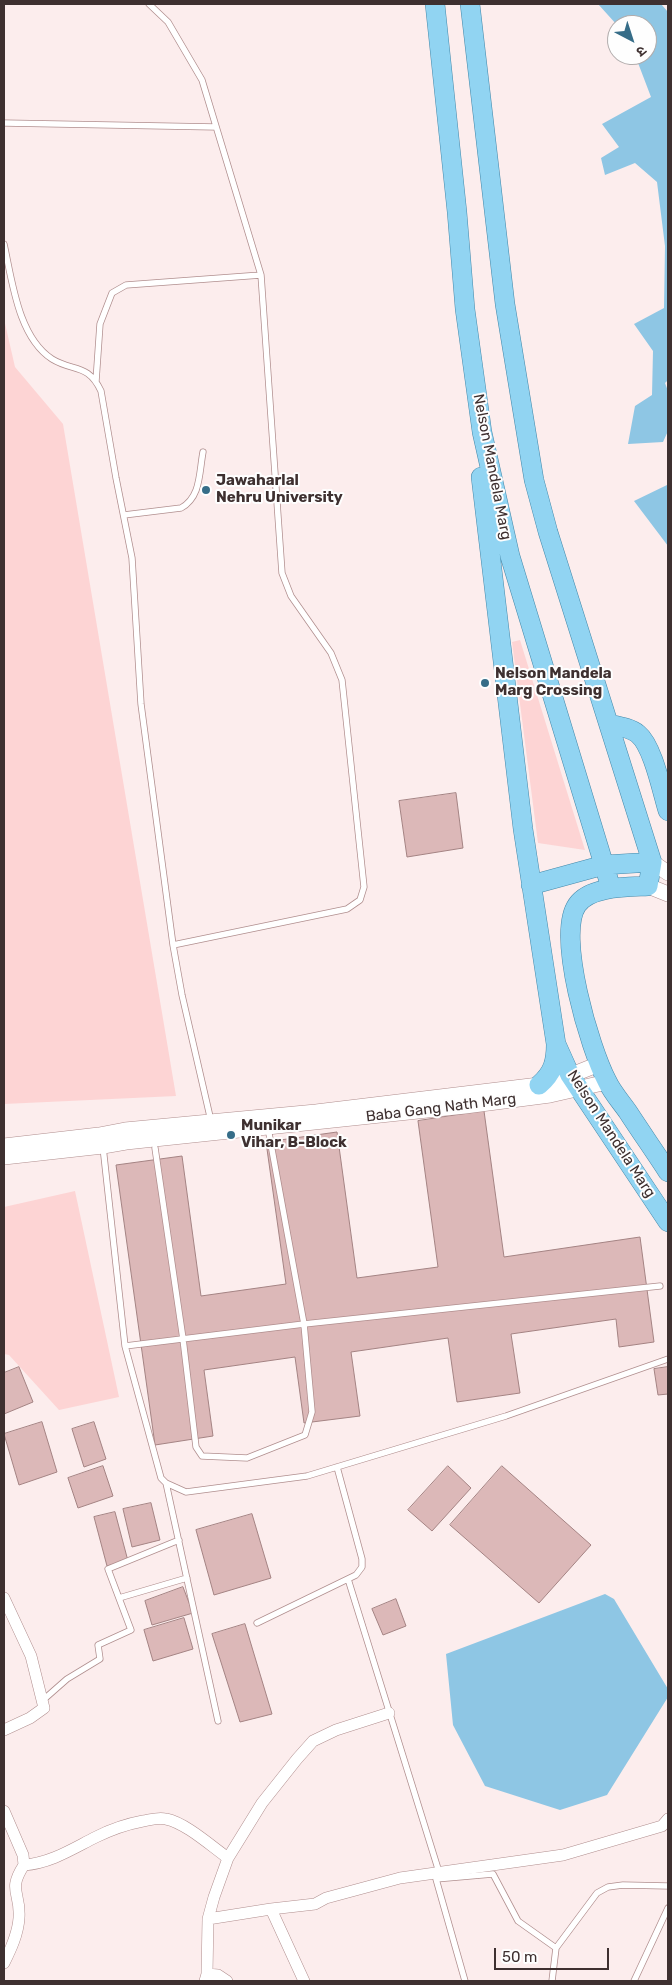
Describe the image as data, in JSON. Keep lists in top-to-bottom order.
{
  "streets": {
    "main road": ["Nelson Mandela Marg"],
    "street": ["Baba Gang Nath Marg"]
  },
  "crossings": [
    ["Nelson Mandela Marg", "Baba Gang Nath Marg"]
  ],
  "places": ["Jawaharlal Nehru University", "Nelson Mandela Marg Crossing", "Munikar Vihar, B-Block"],
  "scale_bar": "50 m",
  "north": "bottom right"
}
